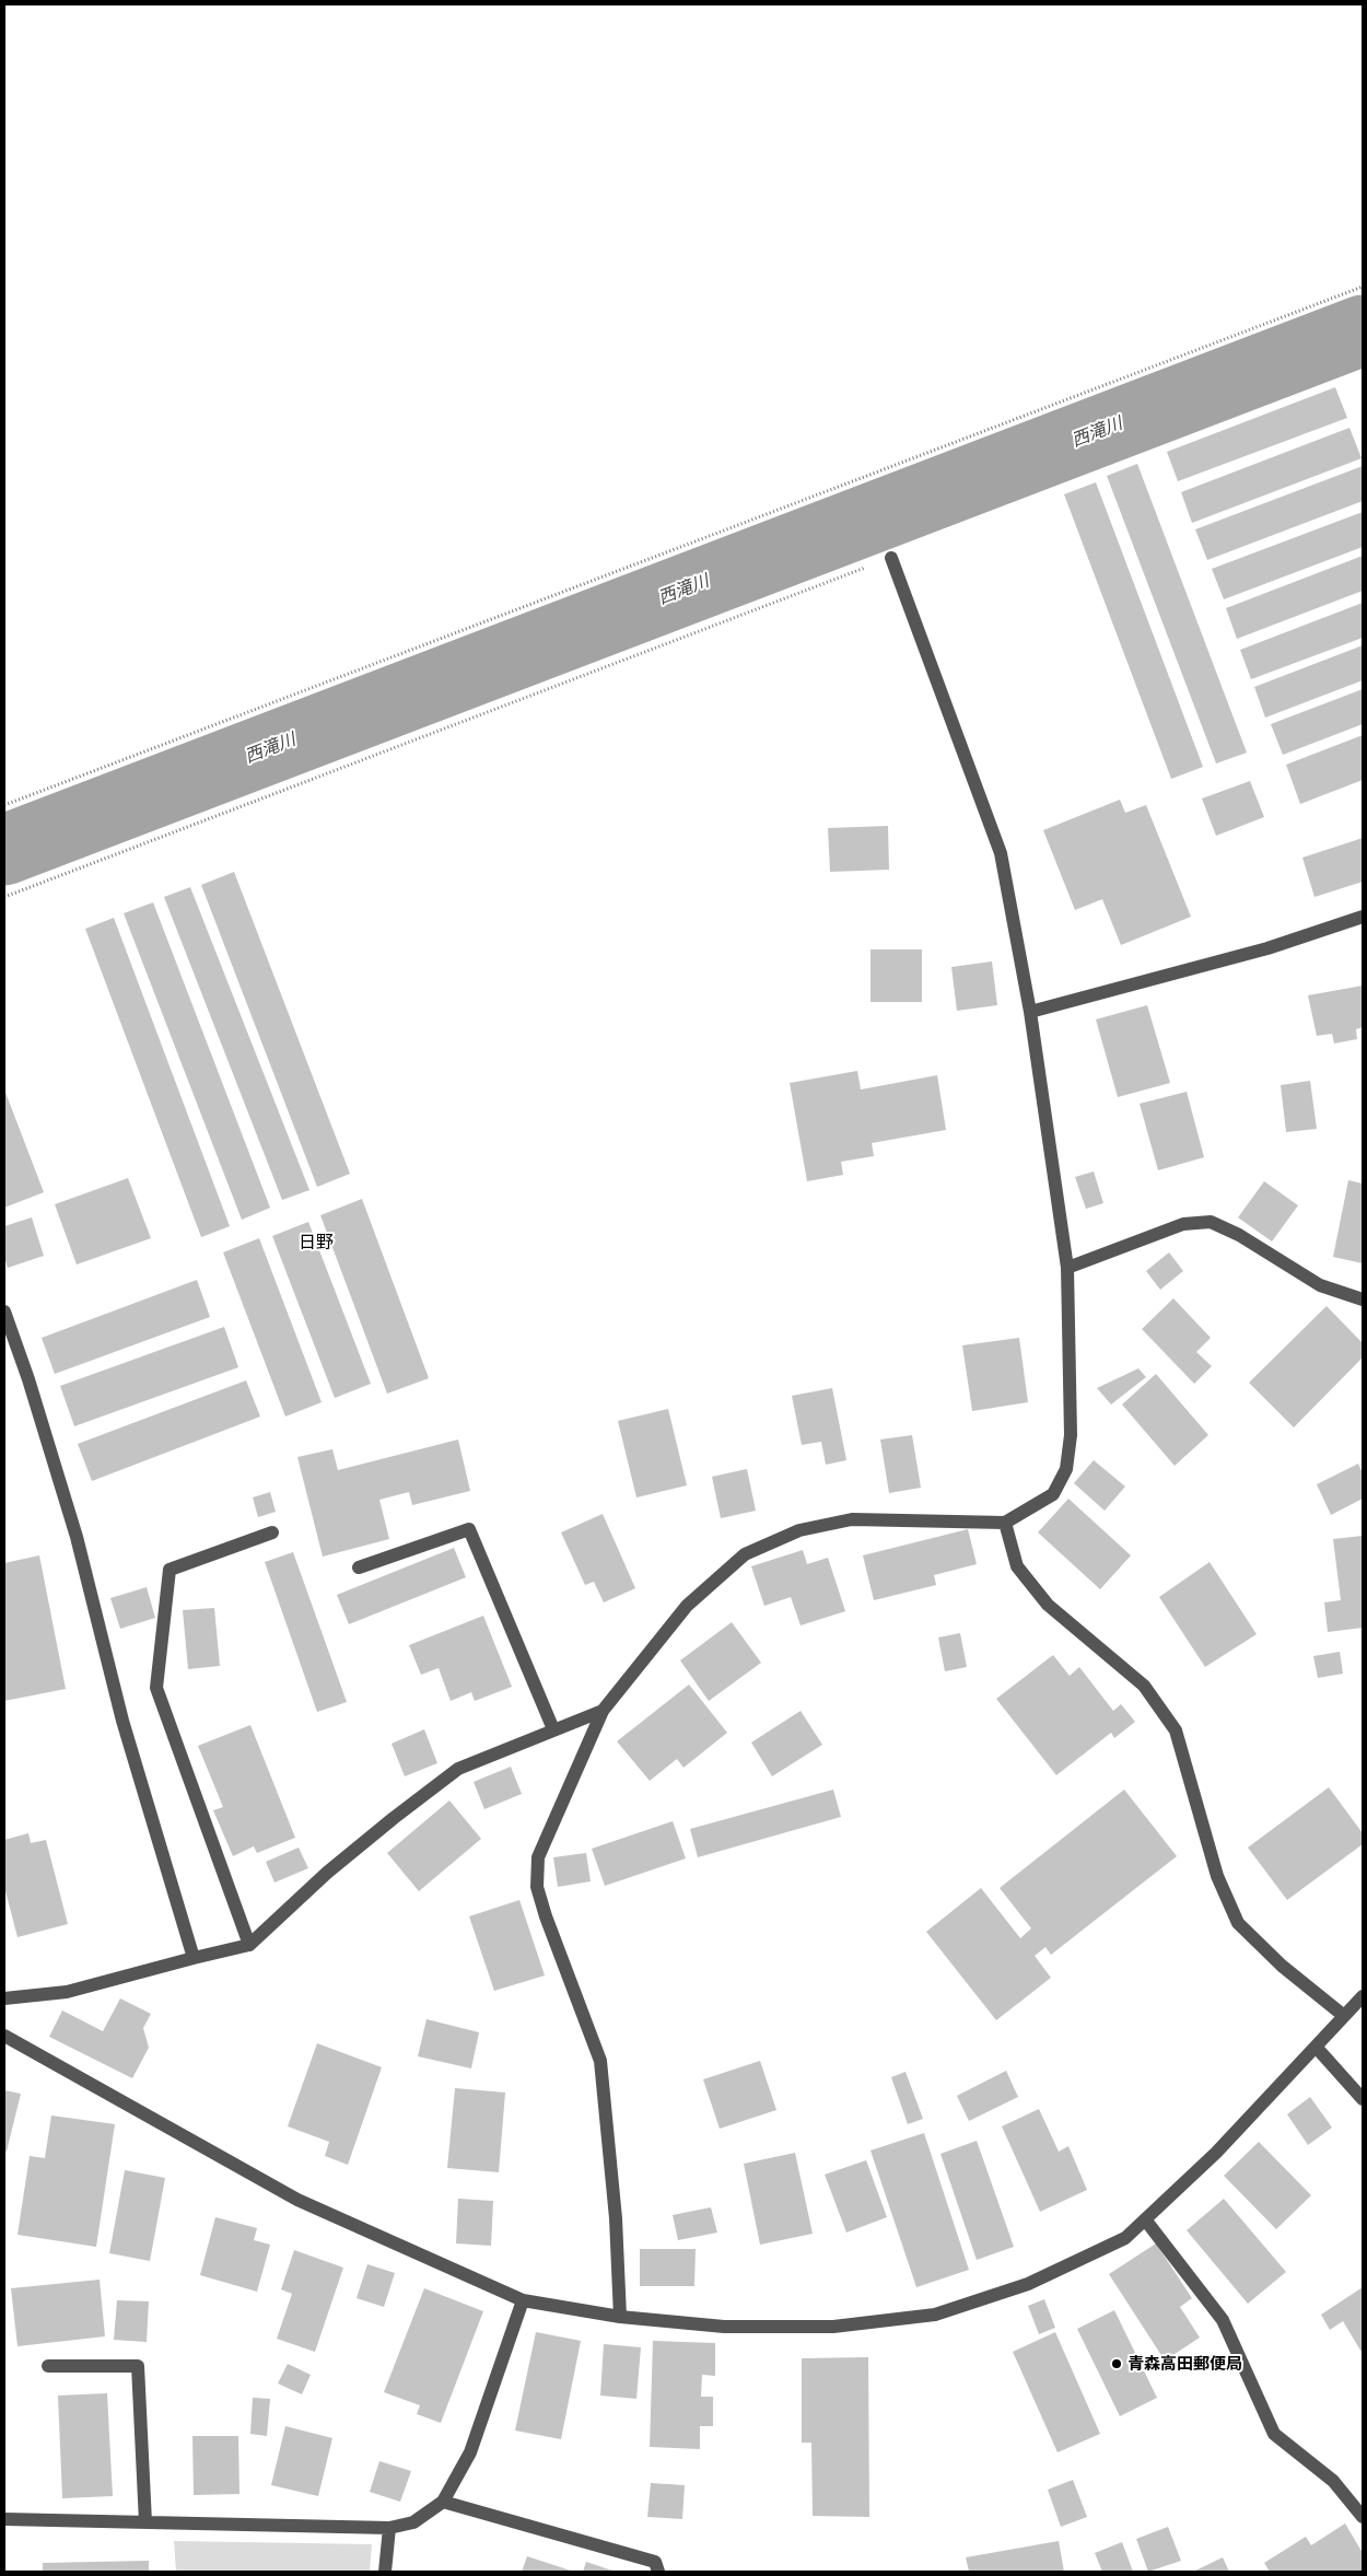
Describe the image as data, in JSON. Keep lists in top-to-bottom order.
{
  "districts": ["日野"],
  "water": ["西滝川"],
  "places": ["青森高田郵便局"]
}
